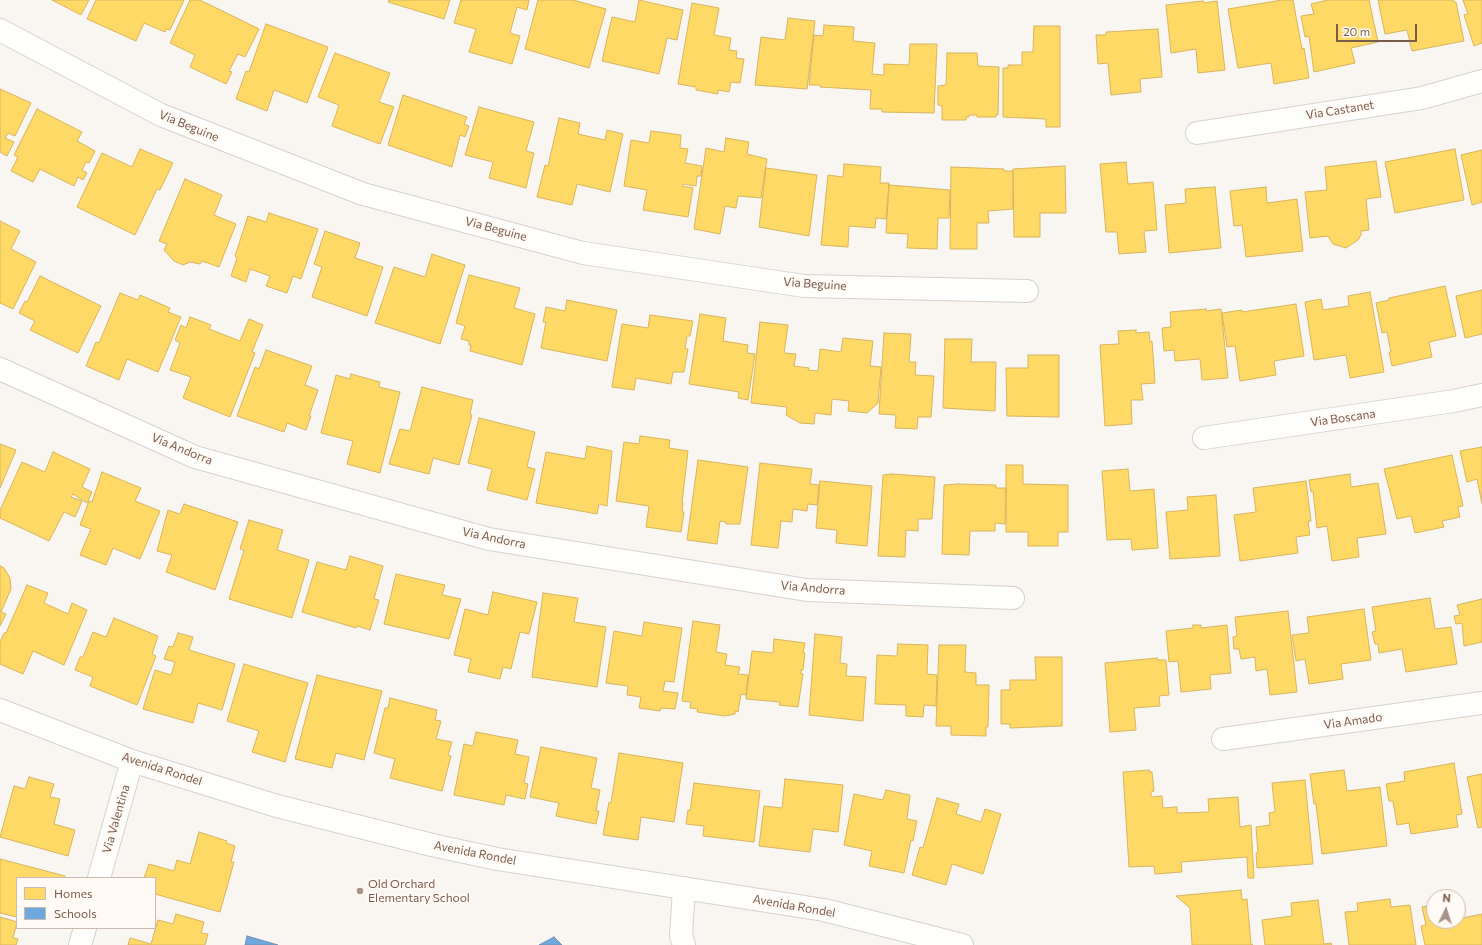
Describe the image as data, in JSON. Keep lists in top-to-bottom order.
{
  "streets": {
    "street": [
      "Via Castanet",
      "Via Beguine",
      "Via Boscana",
      "Via Andorra",
      "Via Amado",
      "Avenida Rondel",
      "Via Valentina"
    ]
  },
  "crossings": [
    ["Avenida Rondel", "Via Valentina"]
  ],
  "places": ["Old Orchard Elementary School"],
  "legend": ["Homes", "Schools"],
  "scale_bar": "20 m",
  "north": "top"
}
